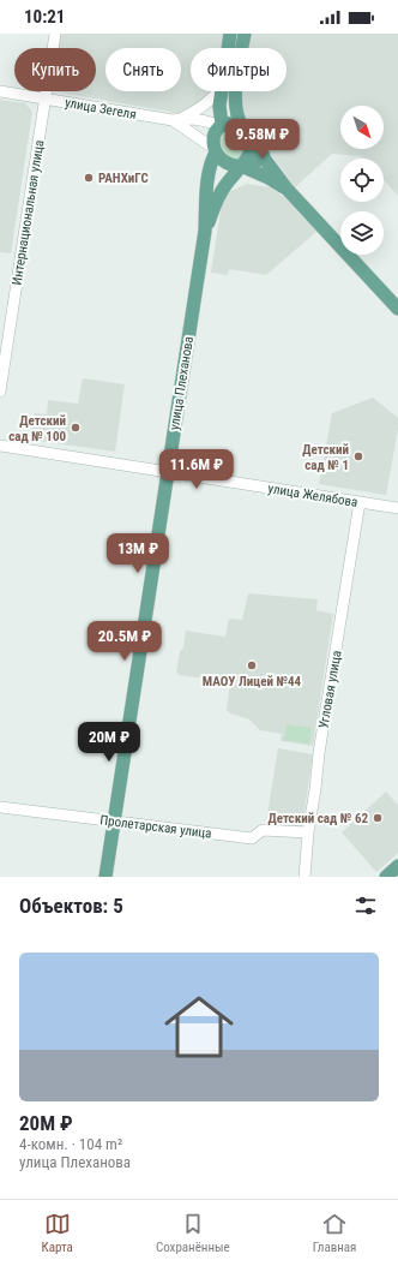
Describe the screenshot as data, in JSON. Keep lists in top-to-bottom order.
{
  "streets": {
    "main road": ["улица Плеханова"],
    "street": [
      "улица Зегеля",
      "Интернациональная улица",
      "улица Желябова",
      "Угловая улица",
      "Пролетарская улица"
    ]
  },
  "crossings": [
    ["улица Зегеля", "Интернациональная улица"],
    ["улица Зегеля", "улица Плеханова"],
    ["улица Плеханова", "улица Желябова"],
    ["улица Плеханова", "Пролетарская улица"],
    ["улица Желябова", "Угловая улица"],
    ["Угловая улица", "Пролетарская улица"]
  ],
  "places": [
    "РАНХиГС",
    "Детский сад № 100",
    "Детский сад № 1",
    "МАОУ Лицей №44",
    "Детский сад № 62"
  ],
  "north": "bottom right",
  "page": {
    "status": "10:21",
    "chip": ["Купить", "Снять", "Фильтры"],
    "price": [
      "9.58M ₽",
      "11.6M ₽",
      "13M ₽",
      "20.5M ₽",
      "20M ₽"
    ],
    "heading": "Объектов: 5",
    "list": [
      {
        "name": "20M ₽",
        "note": "4-комн. · 104 m² · улица Плеханова"
      }
    ],
    "tabs": ["Карта", "Сохранённые", "Главная"]
  }
}
